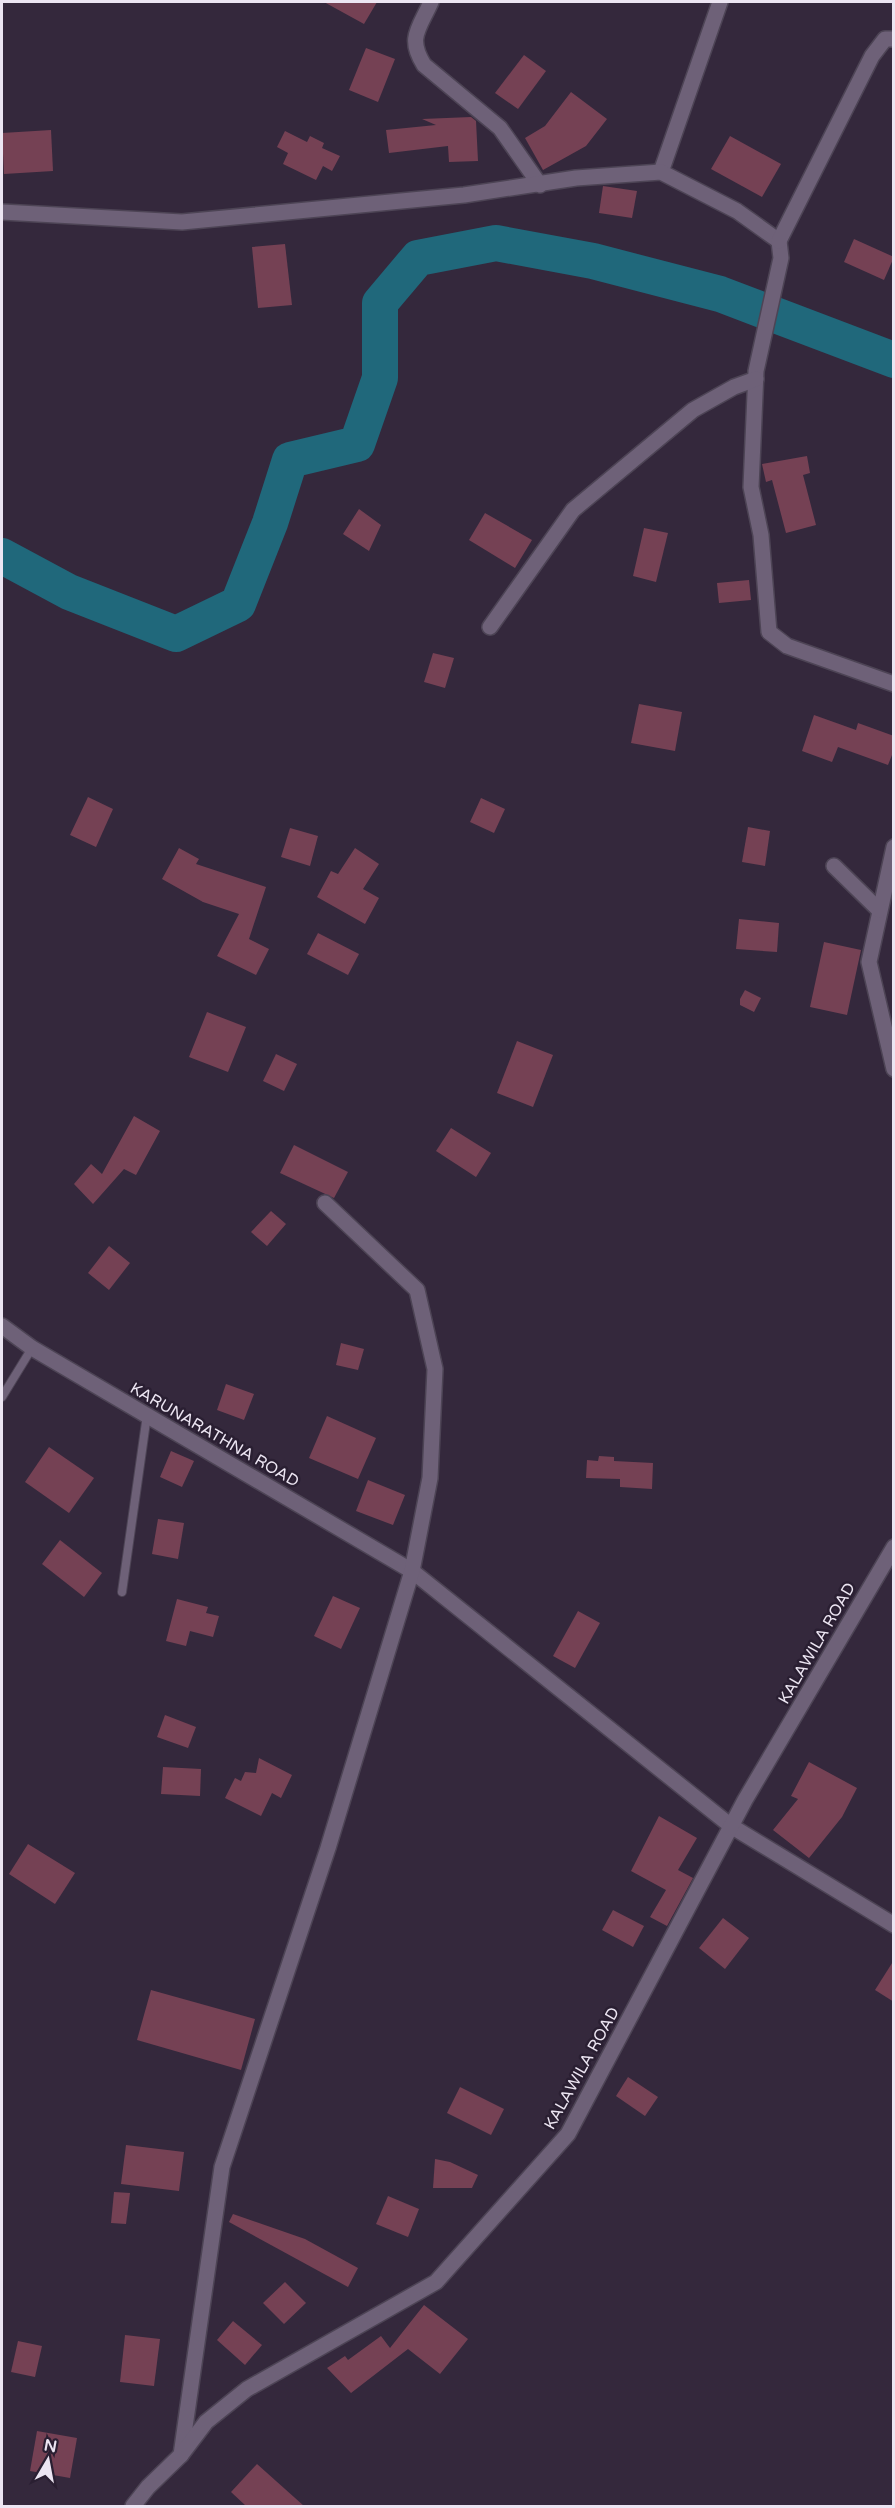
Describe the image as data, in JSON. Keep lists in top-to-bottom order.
{
  "streets": {
    "street": ["KARUNARATHNA ROAD", "KALAWILA ROAD"]
  },
  "crossings": [
    ["KARUNARATHNA ROAD", "KALAWILA ROAD"]
  ],
  "north": "top"
}
